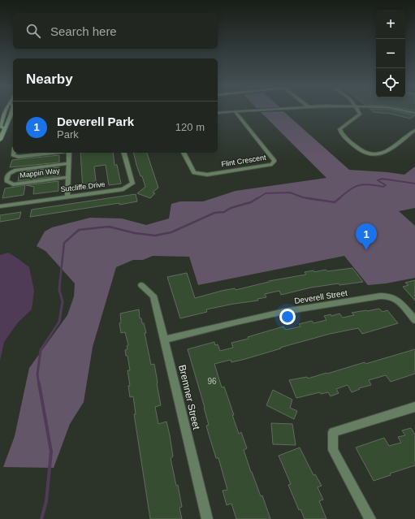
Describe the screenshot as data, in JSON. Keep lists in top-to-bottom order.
{
  "streets": {
    "street": [
      "Flint Crescent",
      "Mappin Way",
      "Sutcliffe Drive",
      "Deverell Street",
      "Bremner Street"
    ]
  },
  "crossings": [
    ["Deverell Street", "Bremner Street"]
  ],
  "house_numbers": ["96"],
  "page": {
    "map_buttons": ["+", "−"],
    "search": "Search here",
    "heading": "Nearby",
    "list": [
      {
        "mark": "1",
        "name": "Deverell Park",
        "note": "Park",
        "value": "120 m"
      }
    ],
    "pins": "1"
  }
}
